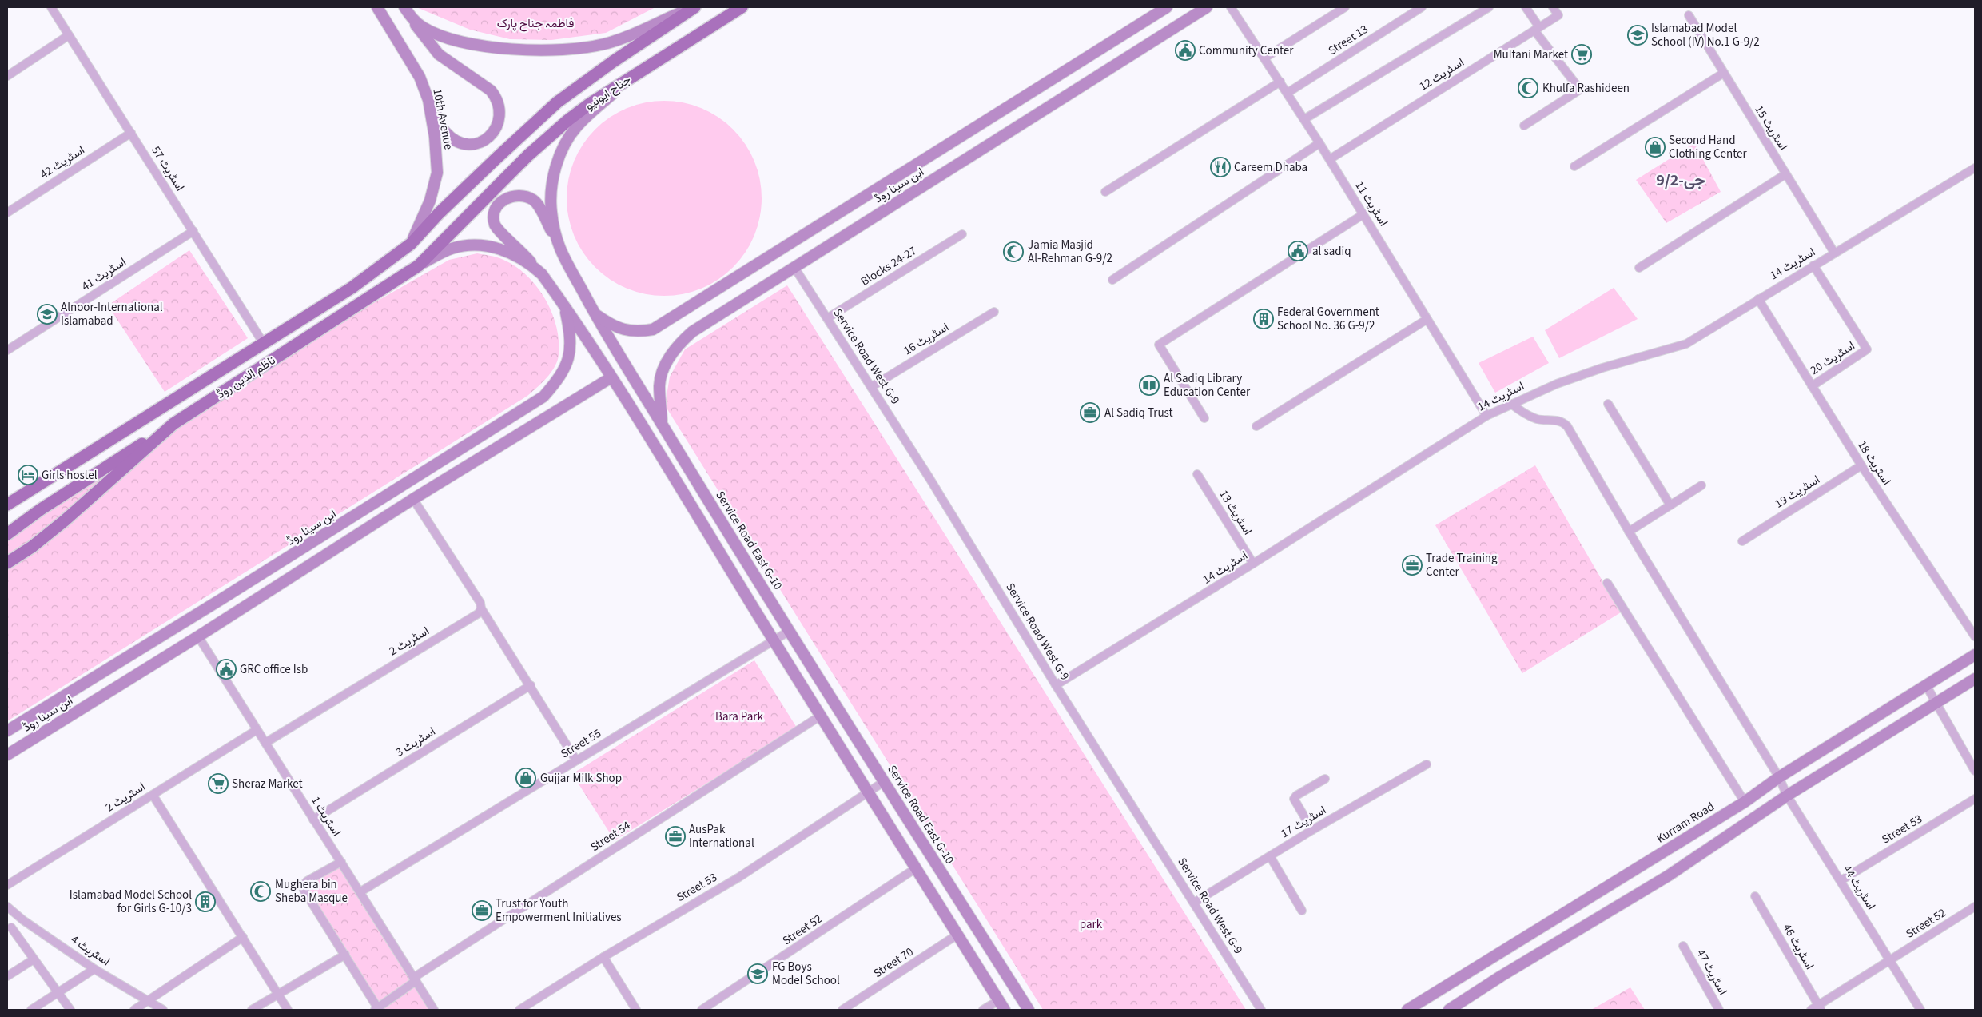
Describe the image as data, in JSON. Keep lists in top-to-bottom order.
{
  "streets": {
    "main road": [
      "جناح ایونیو",
      "10th Avenue",
      "ابن سینا روڈ",
      "ناظم الدین روڈ",
      "Service Road East G-10",
      "Kurram Road"
    ],
    "street": [
      "Street 13",
      "اسٹریٹ 12",
      "اسٹریٹ 15",
      "اسٹریٹ 42",
      "اسٹریٹ 57",
      "اسٹریٹ 11",
      "اسٹریٹ 14",
      "Blocks 24-27",
      "اسٹریٹ 41",
      "اسٹریٹ 16",
      "Service Road West G-9",
      "اسٹریٹ 20",
      "اسٹریٹ 18",
      "اسٹریٹ 19",
      "اسٹریٹ 13",
      "اسٹریٹ 2",
      "اسٹریٹ 3",
      "Street 55",
      "اسٹریٹ 1",
      "اسٹریٹ 17",
      "Street 53",
      "Street 54",
      "اسٹریٹ 44",
      "Street 52",
      "اسٹریٹ 46",
      "اسٹریٹ 4",
      "Street 70",
      "اسٹریٹ 47"
    ]
  },
  "crossings": [
    ["Street 13", "اسٹریٹ 11"],
    ["اسٹریٹ 12", "اسٹریٹ 11"],
    ["جناح ایونیو", "ناظم الدین روڈ"],
    ["جناح ایونیو", "Service Road East G-10"],
    ["10th Avenue", "ناظم الدین روڈ"],
    ["اسٹریٹ 15", "اسٹریٹ 14"],
    ["اسٹریٹ 42", "اسٹریٹ 57"],
    ["اسٹریٹ 57", "اسٹریٹ 41"],
    ["اسٹریٹ 57", "ناظم الدین روڈ"],
    ["ابن سینا روڈ", "Service Road West G-9"],
    ["ابن سینا روڈ", "Service Road East G-10"],
    ["ابن سینا روڈ", "اسٹریٹ 1"],
    ["اسٹریٹ 11", "اسٹریٹ 14"],
    ["اسٹریٹ 14", "Service Road West G-9"],
    ["اسٹریٹ 14", "اسٹریٹ 20"],
    ["اسٹریٹ 14", "اسٹریٹ 18"],
    ["اسٹریٹ 14", "اسٹریٹ 13"],
    ["اسٹریٹ 14", "اسٹریٹ 44"],
    ["Blocks 24-27", "Service Road West G-9"],
    ["اسٹریٹ 16", "Service Road West G-9"],
    ["Service Road West G-9", "اسٹریٹ 17"],
    ["اسٹریٹ 20", "اسٹریٹ 18"],
    ["اسٹریٹ 18", "اسٹریٹ 19"],
    ["Service Road East G-10", "Street 55"],
    ["Service Road East G-10", "Street 53"],
    ["اسٹریٹ 2", "اسٹریٹ 1"],
    ["اسٹریٹ 3", "اسٹریٹ 1"],
    ["Street 55", "اسٹریٹ 1"],
    ["اسٹریٹ 1", "Street 54"],
    ["Kurram Road", "اسٹریٹ 44"],
    ["Street 53", "اسٹریٹ 44"],
    ["اسٹریٹ 44", "Street 52"],
    ["Street 52", "اسٹریٹ 46"]
  ],
  "districts": ["جی-9/2"],
  "parks": ["فاطمہ جناح پارک", "Bara Park", "park"],
  "places": {
    "school or university": ["Islamabad Model School (IV) No.1 G-9/2", "Alnoor-International Islamabad", "FG Boys Model School"],
    "public building": ["Community Center", "al sadiq", "GRC office Isb"],
    "supermarket": ["Multani Market", "Sheraz Market"],
    "mosque": ["Khulfa Rashideen", "Jamia Masjid Al-Rehman G-9/2", "Mughera bin Sheba Masque"],
    "shop": ["Second Hand Clothing Center", "Gujjar Milk Shop"],
    "restaurant": ["Careem Dhaba"],
    "building": ["Federal Government School No. 36 G-9/2", "Islamabad Model School for Girls G-10/3"],
    "library": ["Al Sadiq Library Education Center"],
    "office": [
      "Al Sadiq Trust",
      "Trade Training Center",
      "AusPak International",
      "Trust for Youth Empowerment Initiatives"
    ],
    "hotel": ["Girls hostel"]
  }
}
